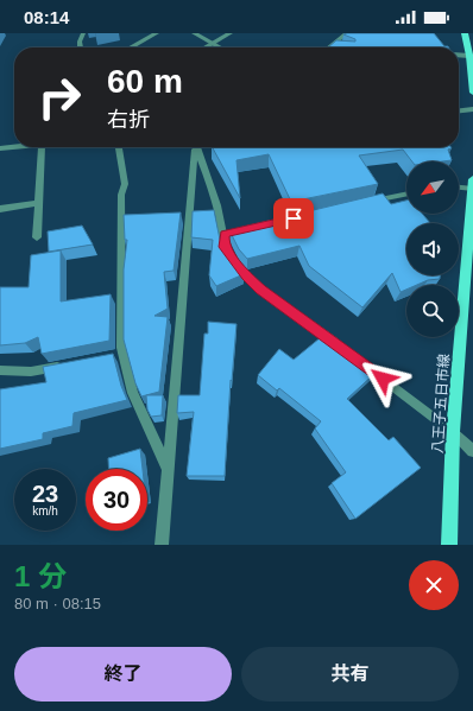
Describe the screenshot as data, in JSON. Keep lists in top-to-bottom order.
{
  "streets": {
    "main road": ["八王子五日市線"]
  },
  "north": "bottom left",
  "page": {
    "status": "08:14",
    "turn": ["60 m", "右折"],
    "speed": "23 km/h",
    "limit": "30",
    "heading": ["1 分", "80 m · 08:15"],
    "buttons": ["終了", "共有"]
  }
}
